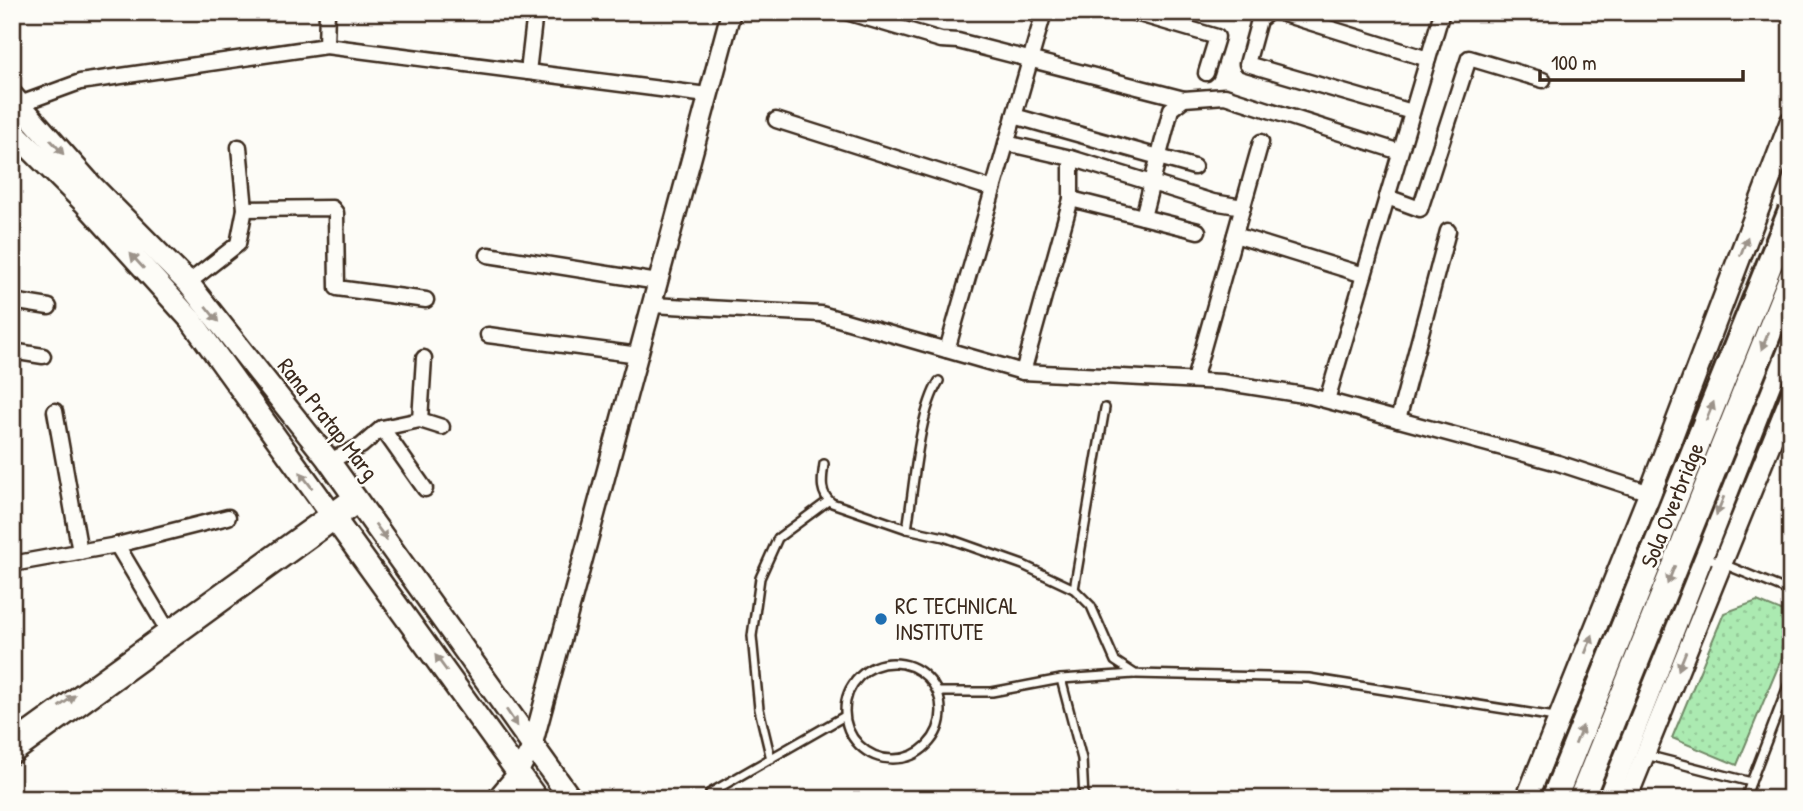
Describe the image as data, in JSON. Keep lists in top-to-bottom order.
{
  "streets": {
    "highway": ["Sola Overbridge"],
    "main road": ["Rana Pratap Marg"]
  },
  "places": ["RC TECHNICAL INSTITUTE"],
  "scale_bar": "100 m"
}
